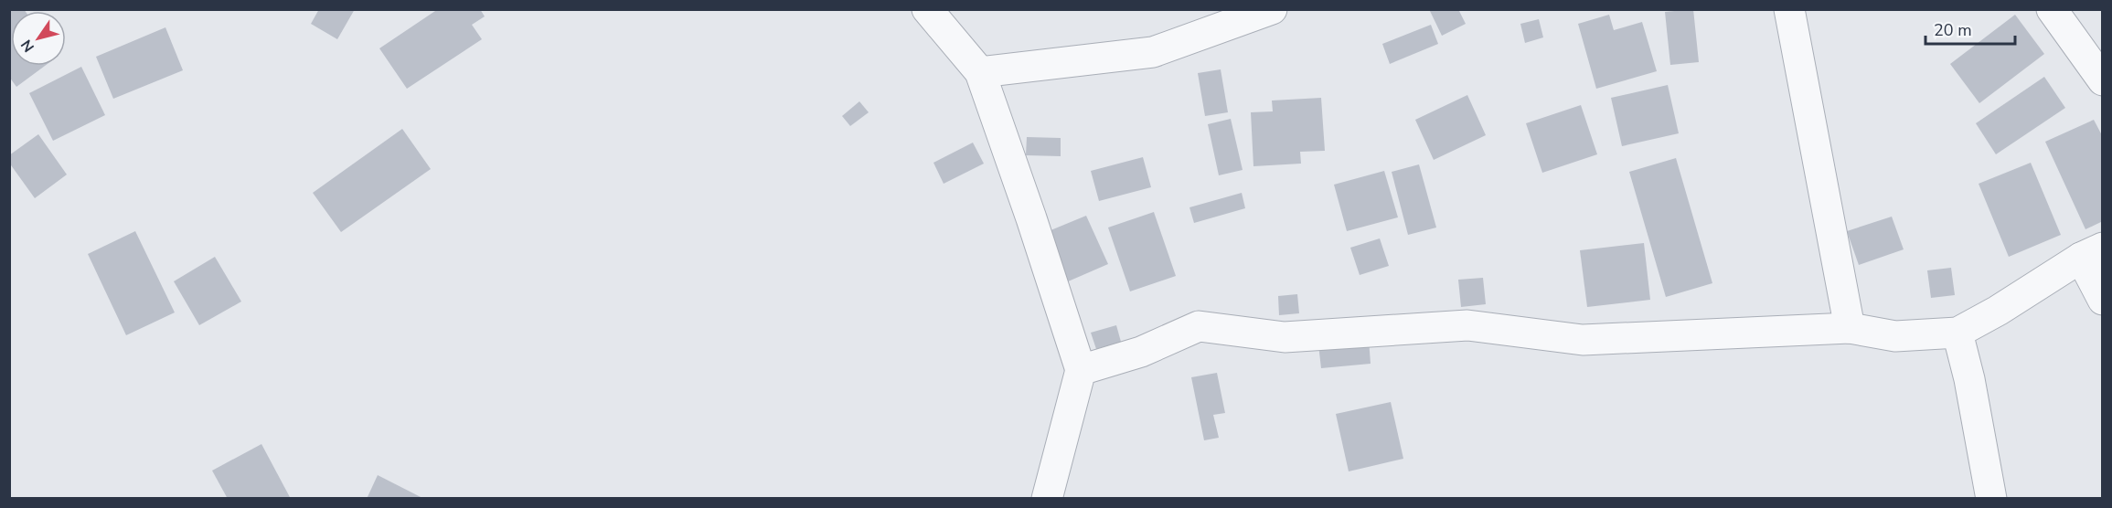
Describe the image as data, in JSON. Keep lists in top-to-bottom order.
{
  "scale_bar": "20 m",
  "north": "bottom left"
}
